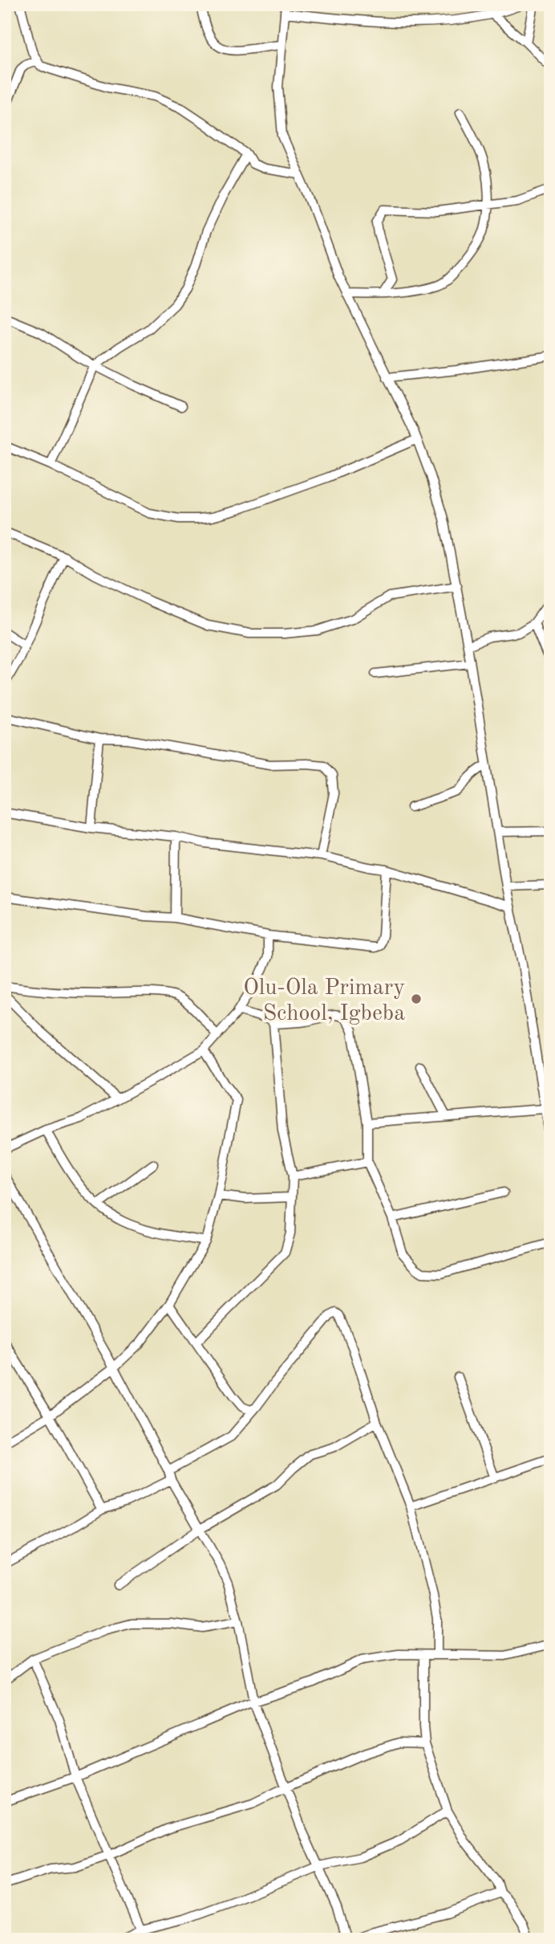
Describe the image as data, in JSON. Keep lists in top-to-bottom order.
{
  "places": ["Olu-Ola Primary School, Igbeba"]
}
